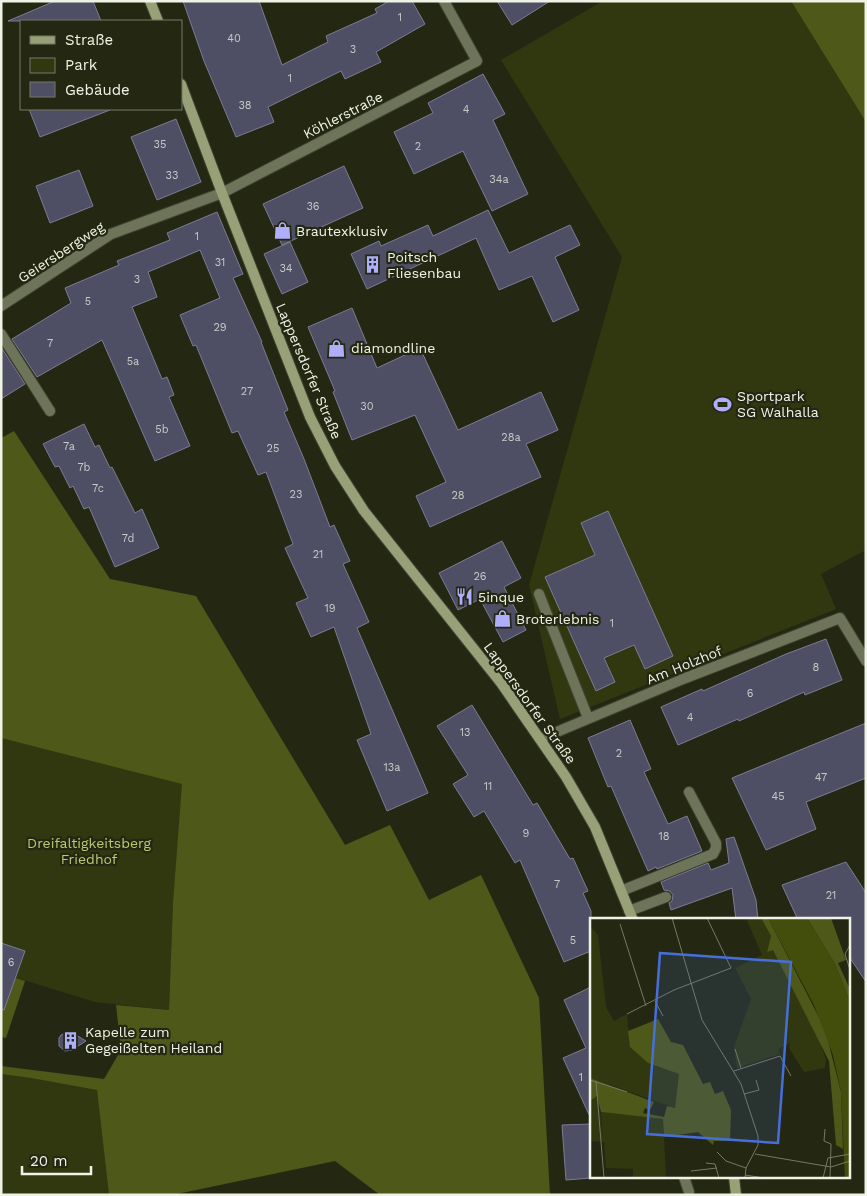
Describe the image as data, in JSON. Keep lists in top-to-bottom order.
{
  "streets": {
    "street": [
      "Köhlerstraße",
      "Geiersbergweg",
      "Lappersdorfer Straße",
      "Am Holzhof"
    ]
  },
  "crossings": [
    ["Köhlerstraße", "Geiersbergweg"],
    ["Köhlerstraße", "Lappersdorfer Straße"],
    ["Geiersbergweg", "Lappersdorfer Straße"],
    ["Lappersdorfer Straße", "Am Holzhof"]
  ],
  "parks": ["Dreifaltigkeitsberg Friedhof"],
  "places": {
    "shop": ["Brautexklusiv", "diamondline", "Broterlebnis"],
    "building": ["Poitsch Fliesenbau", "Kapelle zum Gegeißelten Heiland"],
    "sports": ["Sportpark SG Walhalla"],
    "restaurant": ["5inque"]
  },
  "house_numbers": [
    "1",
    "40",
    "3",
    "1",
    "38",
    "4",
    "35",
    "2",
    "33",
    "34a",
    "36",
    "1",
    "31",
    "34",
    "3",
    "5",
    "29",
    "7",
    "5a",
    "27",
    "30",
    "5b",
    "28a",
    "7a",
    "25",
    "7b",
    "7c",
    "23",
    "28",
    "7d",
    "21",
    "26",
    "19",
    "1",
    "8",
    "6",
    "4",
    "13",
    "2",
    "13a",
    "47",
    "11",
    "45",
    "9",
    "18",
    "7",
    "21",
    "5",
    "6",
    "1"
  ],
  "legend": ["Straße", "Park", "Gebäude"],
  "scale_bar": "20 m"
}
